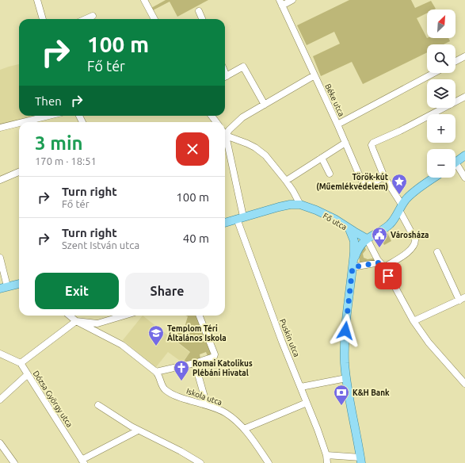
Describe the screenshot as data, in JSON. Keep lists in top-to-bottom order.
{
  "streets": {
    "main road": ["Fő utca"],
    "street": [
      "Béke utca",
      "Puskin utca",
      "Iskola utca",
      "Dózsa György utca"
    ]
  },
  "crossings": [
    ["Fő utca", "Puskin utca"]
  ],
  "places": {
    "place": ["Török-kút (Műemlékvédelem)"],
    "public building": ["Városháza"],
    "school or university": ["Templom Téri Általános Iskola"],
    "church": ["Romai Katolikus Plébáni Hivatal"],
    "bank": ["K&H Bank"]
  },
  "north": "top right",
  "page": {
    "map_buttons": ["+", "−"],
    "turn": ["100 m", "Fő tér"],
    "then": "Then",
    "heading": ["3 min", "170 m · 18:51"],
    "list": [
      {
        "name": "Turn right",
        "note": "Fő tér",
        "value": "100 m"
      },
      {
        "name": "Turn right",
        "note": "Szent István utca",
        "value": "40 m"
      }
    ],
    "buttons": ["Exit", "Share"]
  }
}
